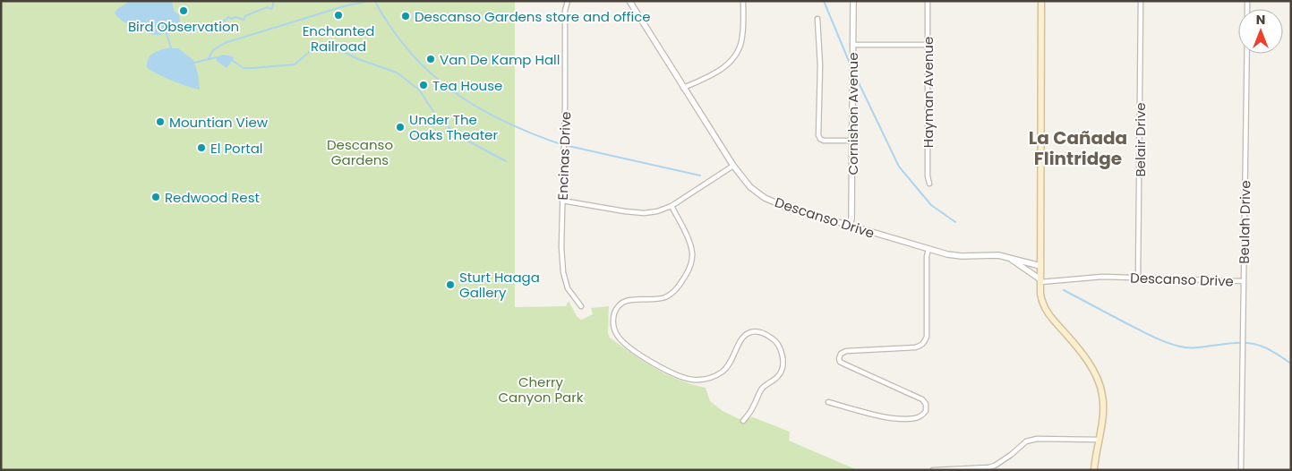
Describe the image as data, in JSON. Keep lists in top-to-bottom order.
{
  "streets": {
    "street": [
      "Hayman Avenue",
      "Cornishon Avenue",
      "Belair Drive",
      "Encinas Drive",
      "Descanso Drive",
      "Beulah Drive"
    ]
  },
  "crossings": [
    ["Cornishon Avenue", "Descanso Drive"],
    ["Belair Drive", "Descanso Drive"],
    ["Descanso Drive", "Beulah Drive"]
  ],
  "districts": ["La Cañada Flintridge"],
  "parks": ["Descanso Gardens", "Cherry Canyon Park"],
  "places": [
    "Bird Observation",
    "Enchanted Railroad",
    "Descanso Gardens store and office",
    "Van De Kamp Hall",
    "Tea House",
    "Mountian View",
    "Under The Oaks Theater",
    "El Portal",
    "Redwood Rest",
    "Sturt Haaga Gallery"
  ],
  "north": "top"
}
